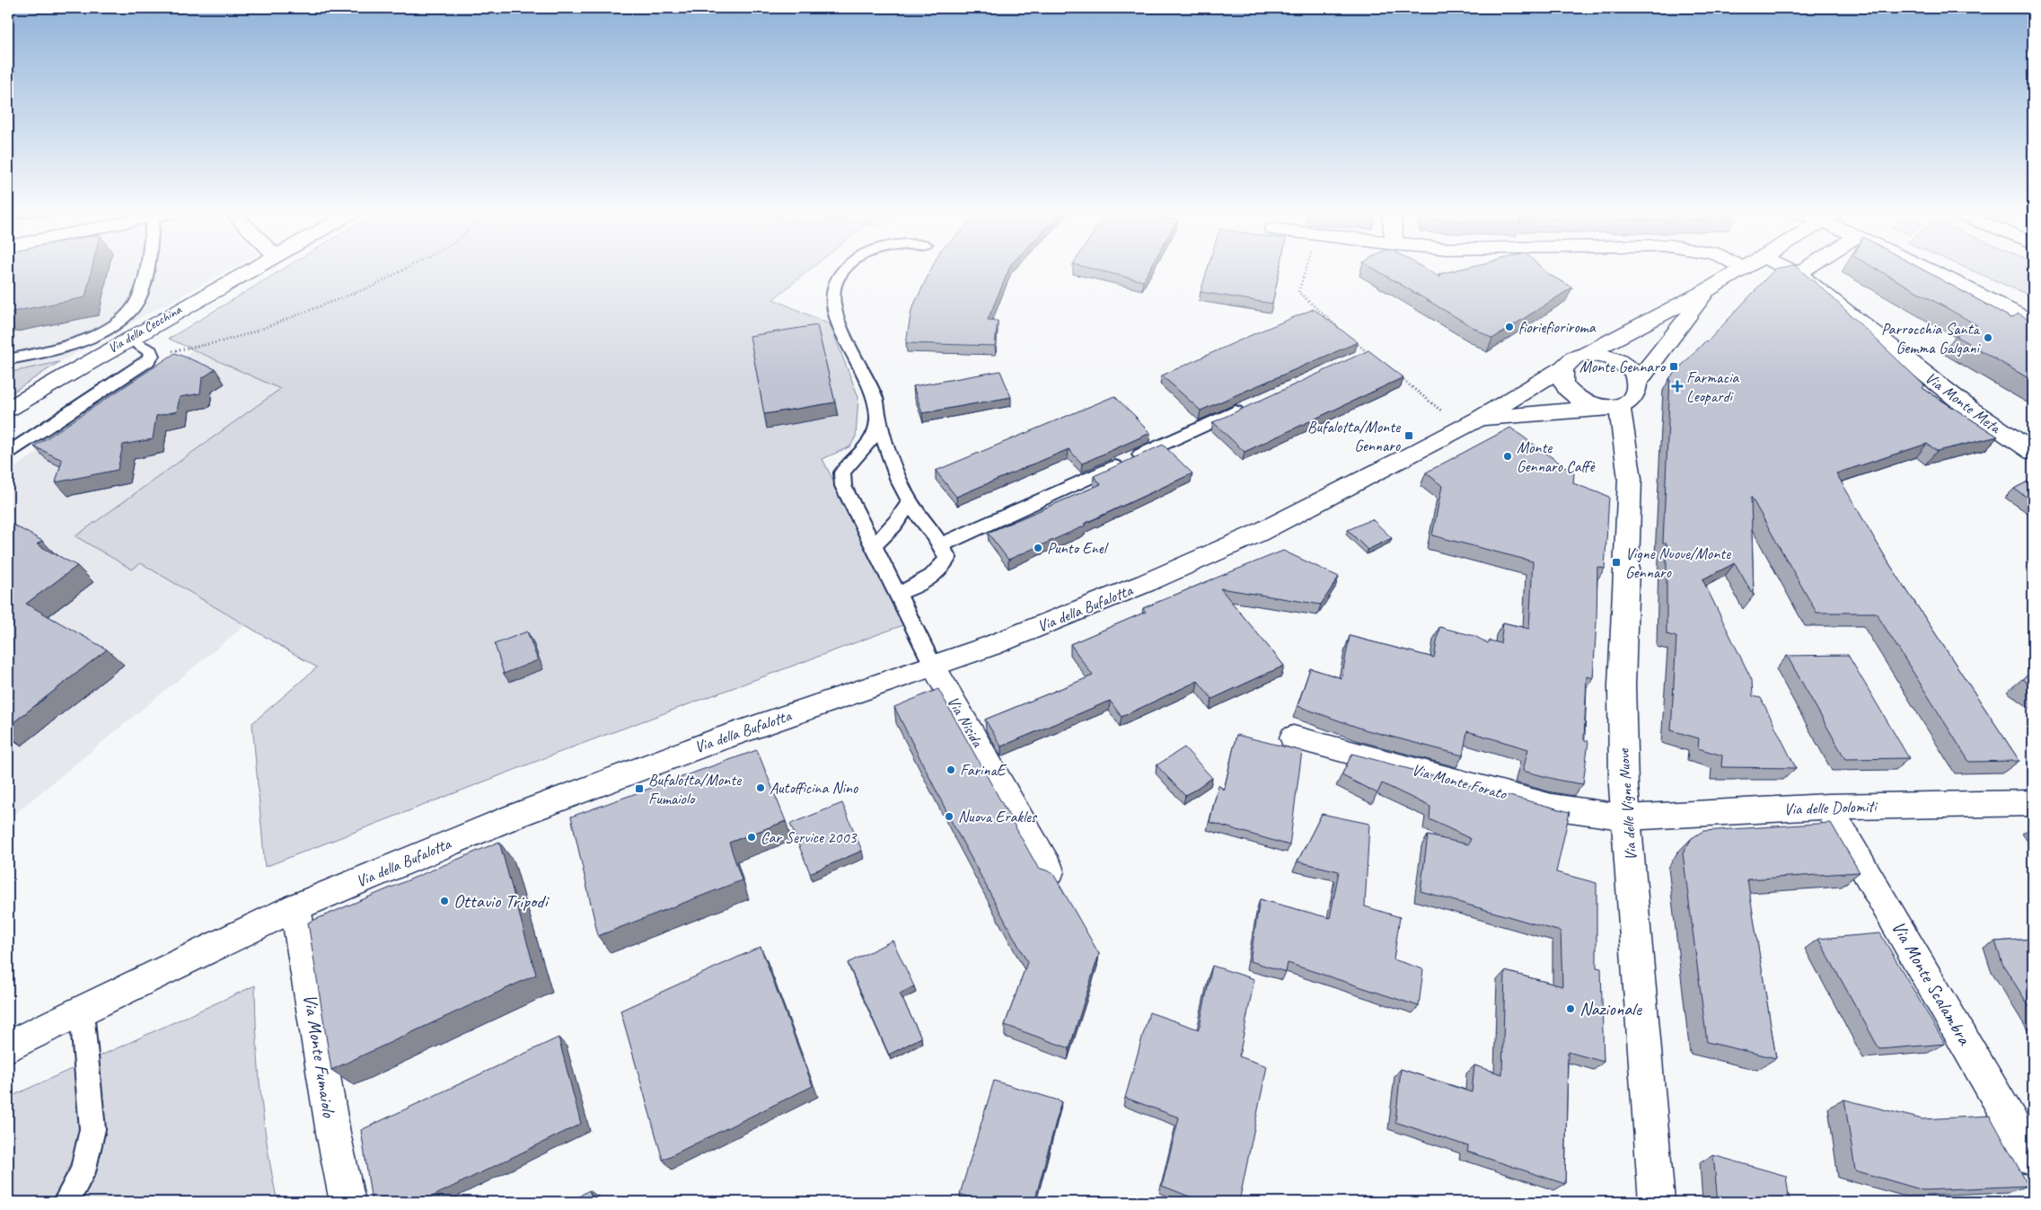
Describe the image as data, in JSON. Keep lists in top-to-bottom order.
{
  "streets": {
    "street": [
      "Via della Cecchina",
      "Via Monte Meta",
      "Via della Bufalotta",
      "Via Nisida",
      "Via Monte Forato",
      "Via delle Vigne Nuove",
      "Via delle Dolomiti",
      "Via Monte Scalambra",
      "Via Monte Fumaiolo"
    ]
  },
  "crossings": [
    ["Via della Bufalotta", "Via Nisida"],
    ["Via della Bufalotta", "Via delle Vigne Nuove"],
    ["Via della Bufalotta", "Via Monte Fumaiolo"],
    ["Via Monte Forato", "Via delle Vigne Nuove"],
    ["Via Monte Forato", "Via delle Dolomiti"],
    ["Via delle Vigne Nuove", "Via delle Dolomiti"],
    ["Via delle Dolomiti", "Via Monte Scalambra"]
  ],
  "places": {
    "other": [
      "fioriefioriroma",
      "Parrocchia Santa Gemma Galgani",
      "Monte Gennaro Caffè",
      "Punto Enel",
      "FarinaE",
      "Autofficina Nino",
      "Nuova Erakles",
      "Car Service 2003",
      "Ottavio Tripodi",
      "Nazionale"
    ],
    "transit": [
      "Monte Gennaro",
      "Bufalotta/Monte Gennaro",
      "Vigne Nuove/Monte Gennaro",
      "Bufalotta/Monte Fumaiolo"
    ],
    "health": ["Farmacia Leopardi"]
  }
}
